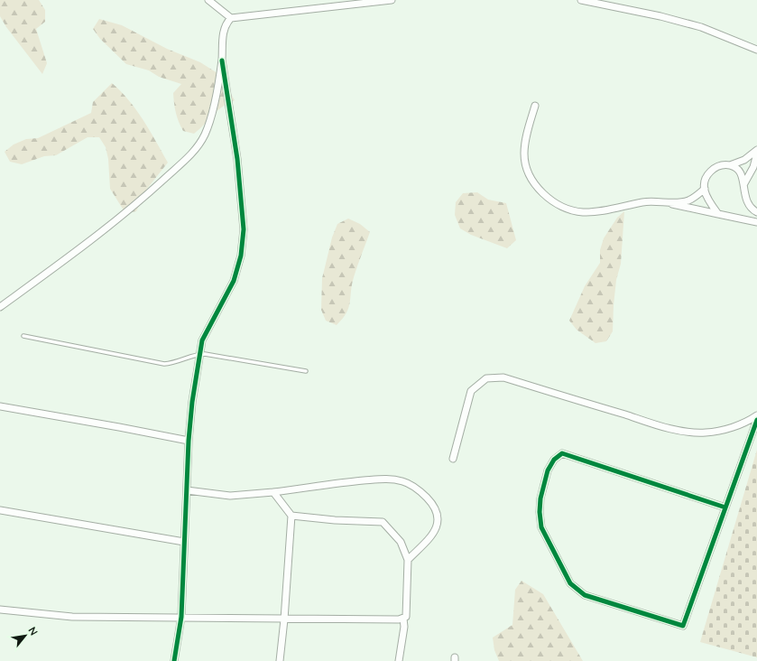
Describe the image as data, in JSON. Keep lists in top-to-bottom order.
{
  "north": "top right"
}
